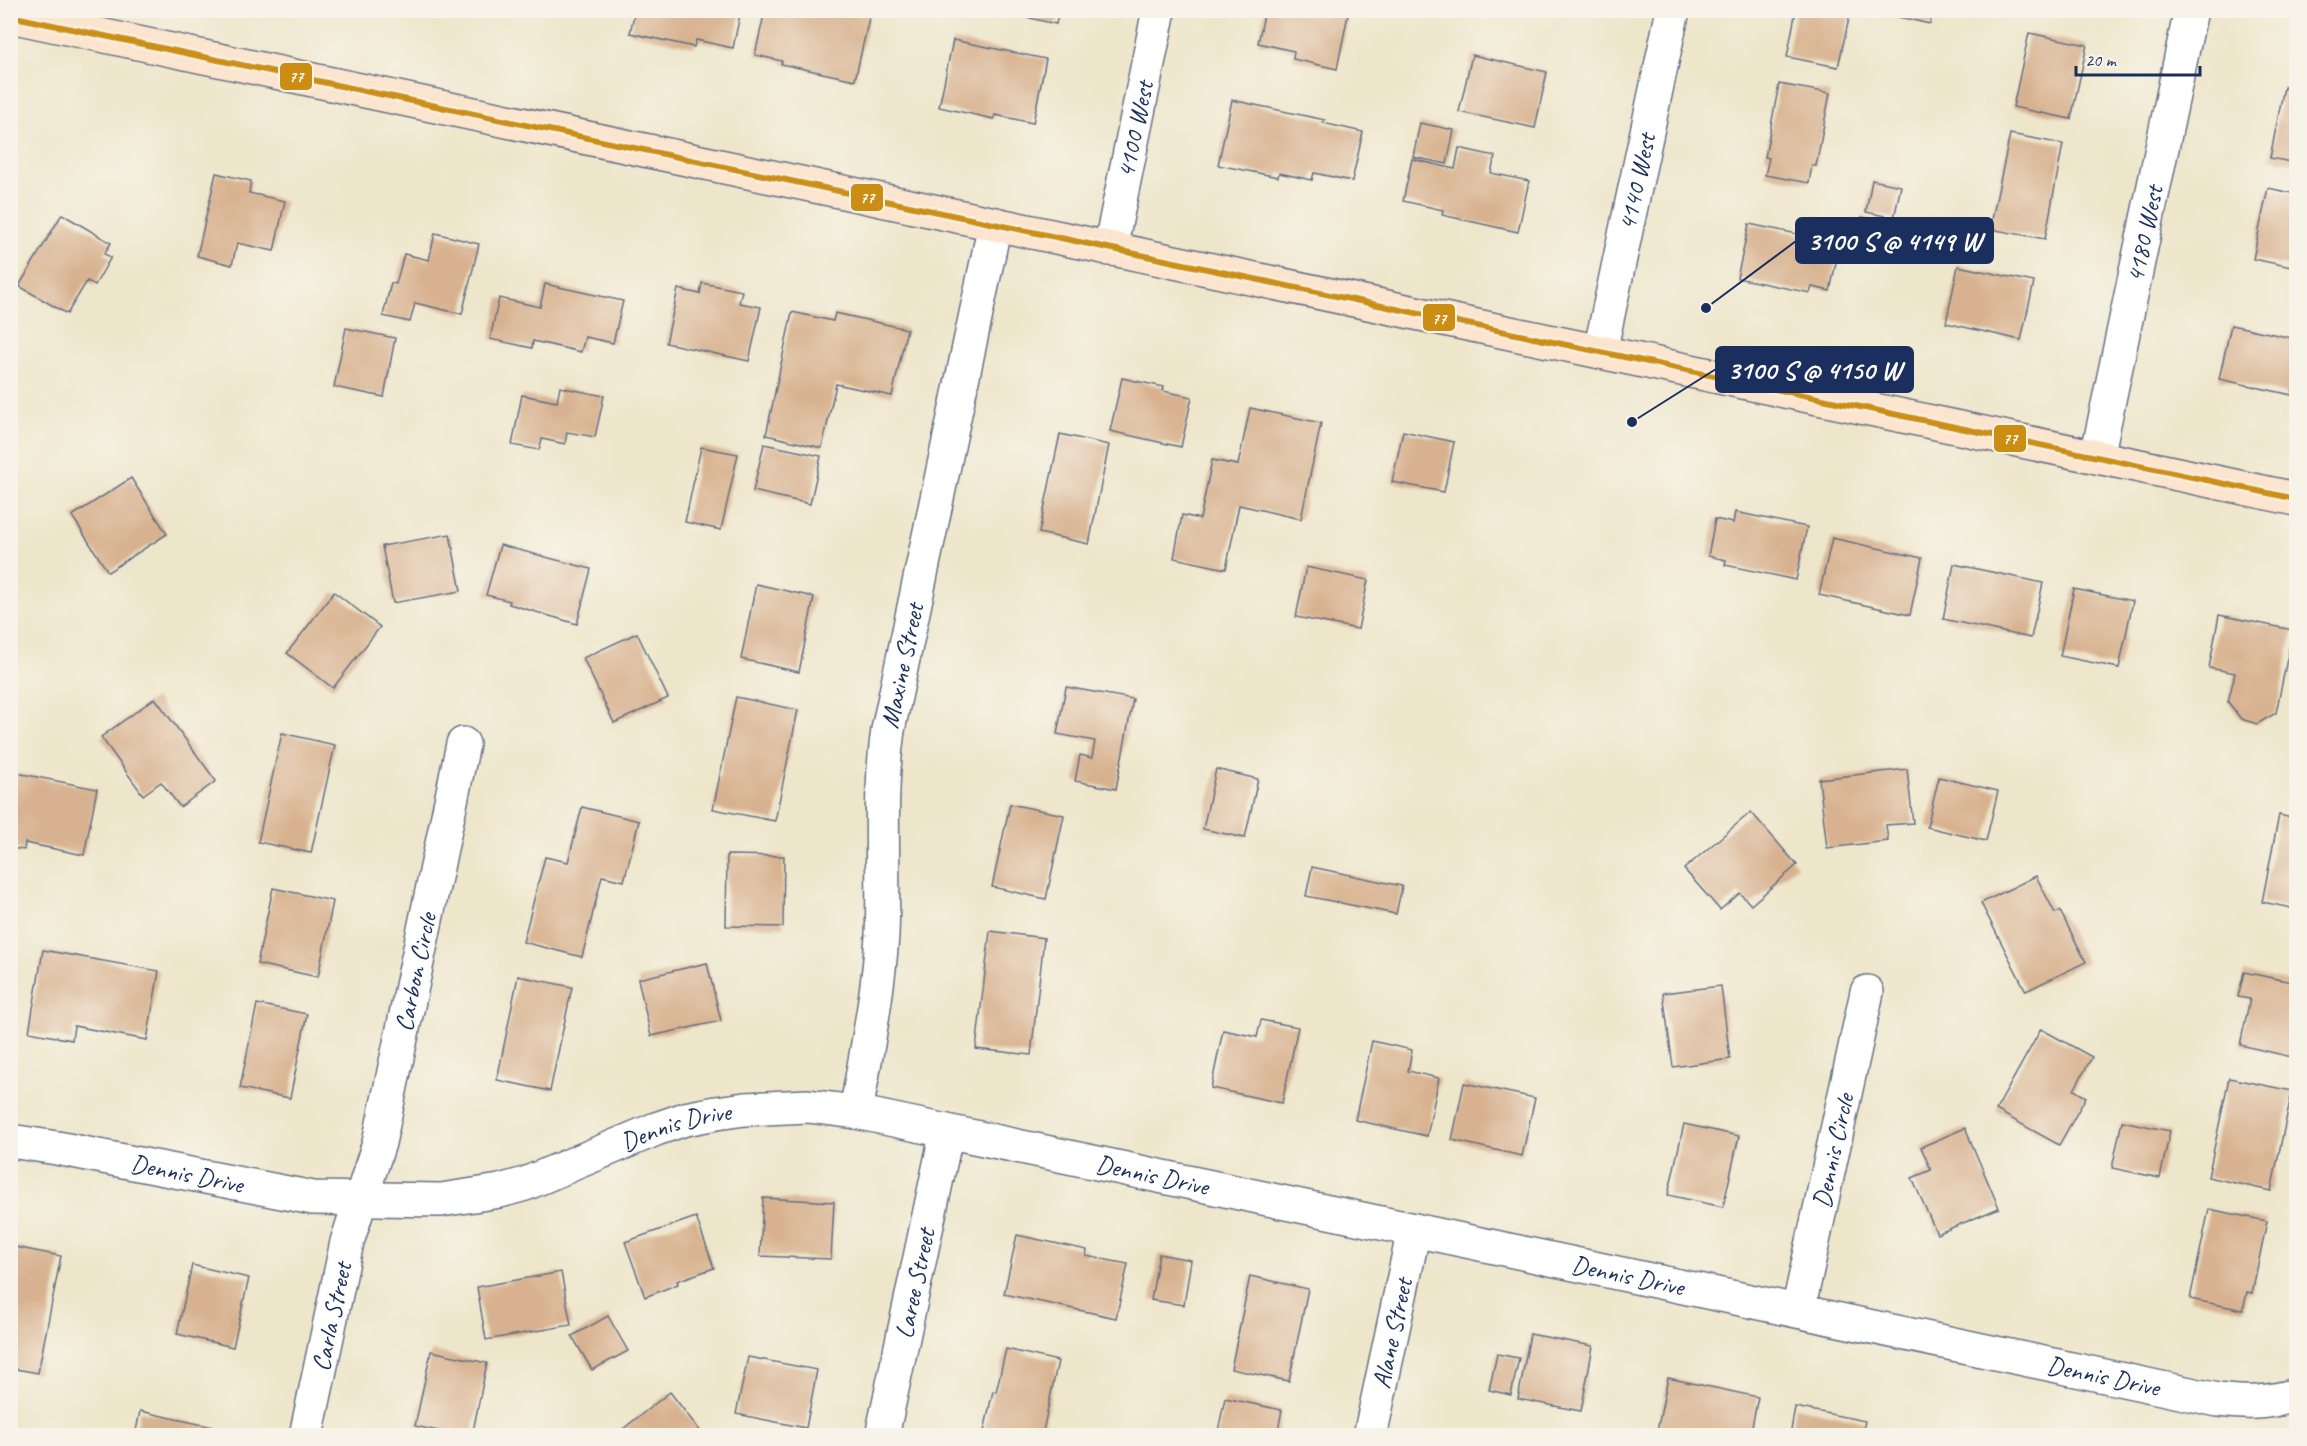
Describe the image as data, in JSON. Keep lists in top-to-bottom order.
{
  "streets": {
    "street": [
      "4100 West",
      "4140 West",
      "4180 West",
      "Maxine Street",
      "Carbon Circle",
      "Dennis Drive",
      "Dennis Circle",
      "Laree Street",
      "Carla Street",
      "Alane Street"
    ]
  },
  "crossings": [
    ["Maxine Street", "Dennis Drive"],
    ["Carbon Circle", "Dennis Drive"],
    ["Carbon Circle", "Carla Street"],
    ["Dennis Drive", "Dennis Circle"],
    ["Dennis Drive", "Laree Street"],
    ["Dennis Drive", "Carla Street"],
    ["Dennis Drive", "Alane Street"]
  ],
  "places": ["3100 S @ 4149 W", "3100 S @ 4150 W"],
  "lines": ["transit line 77"],
  "scale_bar": "20 m"
}
